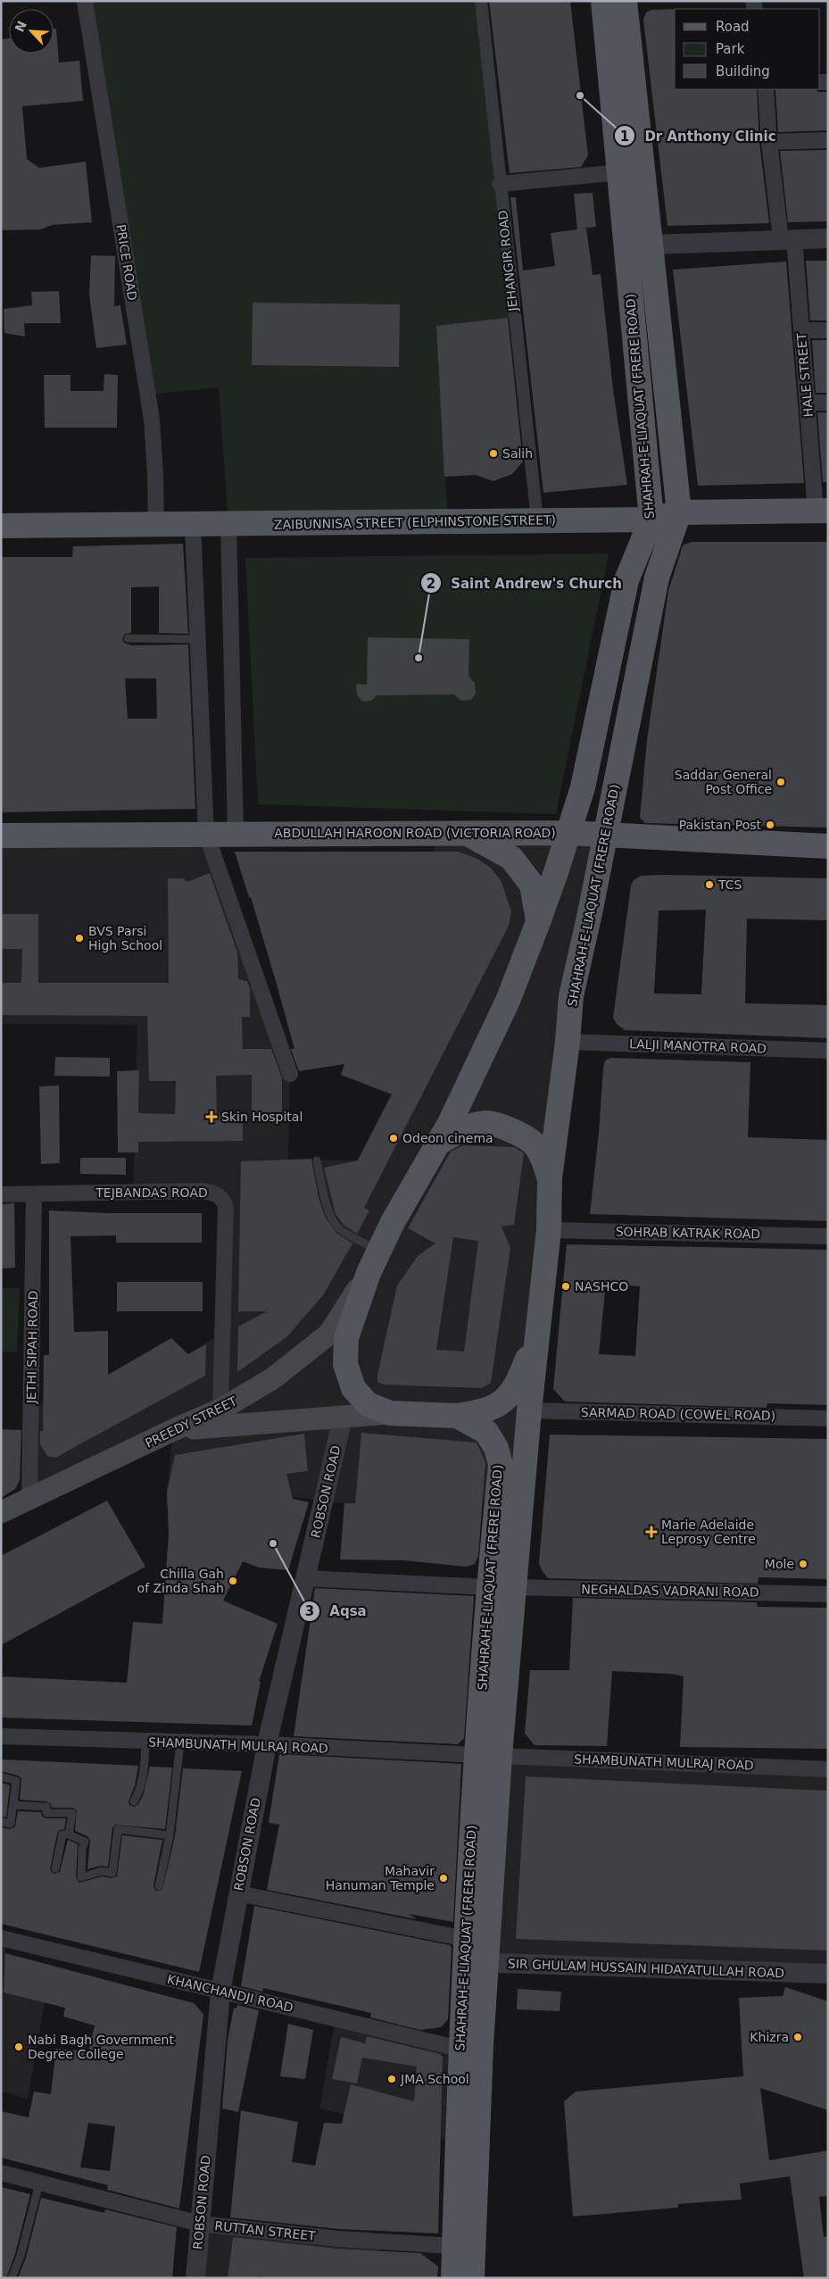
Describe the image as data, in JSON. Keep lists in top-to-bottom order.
{
  "streets": {
    "main road": [
      "SHAHRAH-E-LIAQUAT (FRERE ROAD)",
      "ZAIBUNNISA STREET (ELPHINSTONE STREET)",
      "ABDULLAH HAROON ROAD (VICTORIA ROAD)",
      "PREEDY STREET"
    ],
    "street": [
      "JEHANGIR ROAD",
      "PRICE ROAD",
      "HALE STREET",
      "LALJI MANOTRA ROAD",
      "TEJBANDAS ROAD",
      "SOHRAB KATRAK ROAD",
      "JETHI SIPAH ROAD",
      "SARMAD ROAD (COWEL ROAD)",
      "ROBSON ROAD",
      "NEGHALDAS VADRANI ROAD",
      "SHAMBUNATH MULRAJ ROAD",
      "SIR GHULAM HUSSAIN HIDAYATULLAH ROAD",
      "KHANCHANDJI ROAD",
      "RUTTAN STREET"
    ]
  },
  "crossings": [
    ["JEHANGIR ROAD", "ZAIBUNNISA STREET (ELPHINSTONE STREET)"],
    ["PRICE ROAD", "ZAIBUNNISA STREET (ELPHINSTONE STREET)"],
    ["HALE STREET", "ZAIBUNNISA STREET (ELPHINSTONE STREET)"],
    ["SHAHRAH-E-LIAQUAT (FRERE ROAD)", "ZAIBUNNISA STREET (ELPHINSTONE STREET)"],
    ["SHAHRAH-E-LIAQUAT (FRERE ROAD)", "ABDULLAH HAROON ROAD (VICTORIA ROAD)"],
    ["SHAHRAH-E-LIAQUAT (FRERE ROAD)", "LALJI MANOTRA ROAD"],
    ["SHAHRAH-E-LIAQUAT (FRERE ROAD)", "SOHRAB KATRAK ROAD"],
    ["SHAHRAH-E-LIAQUAT (FRERE ROAD)", "SARMAD ROAD (COWEL ROAD)"],
    ["SHAHRAH-E-LIAQUAT (FRERE ROAD)", "PREEDY STREET"],
    ["SHAHRAH-E-LIAQUAT (FRERE ROAD)", "NEGHALDAS VADRANI ROAD"],
    ["SHAHRAH-E-LIAQUAT (FRERE ROAD)", "SHAMBUNATH MULRAJ ROAD"],
    ["SHAHRAH-E-LIAQUAT (FRERE ROAD)", "SIR GHULAM HUSSAIN HIDAYATULLAH ROAD"],
    ["SHAHRAH-E-LIAQUAT (FRERE ROAD)", "KHANCHANDJI ROAD"],
    ["SHAHRAH-E-LIAQUAT (FRERE ROAD)", "RUTTAN STREET"],
    ["TEJBANDAS ROAD", "JETHI SIPAH ROAD"],
    ["TEJBANDAS ROAD", "PREEDY STREET"],
    ["JETHI SIPAH ROAD", "PREEDY STREET"],
    ["ROBSON ROAD", "SHAMBUNATH MULRAJ ROAD"],
    ["ROBSON ROAD", "KHANCHANDJI ROAD"],
    ["ROBSON ROAD", "RUTTAN STREET"]
  ],
  "places": {
    "other": [
      "Dr Anthony Clinic",
      "Salih",
      "Saint Andrew's Church",
      "Saddar General Post Office",
      "Pakistan Post",
      "TCS",
      "BVS Parsi High School",
      "Odeon cinema",
      "NASHCO",
      "Aqsa",
      "Mole",
      "Chilla Gah of Zinda Shah",
      "Mahavir Hanuman Temple",
      "Khizra",
      "Nabi Bagh Government Degree College",
      "JMA School"
    ],
    "health": ["Skin Hospital", "Marie Adelaide Leprosy Centre"]
  },
  "legend": ["Road", "Park", "Building"],
  "north": "top left"
}
